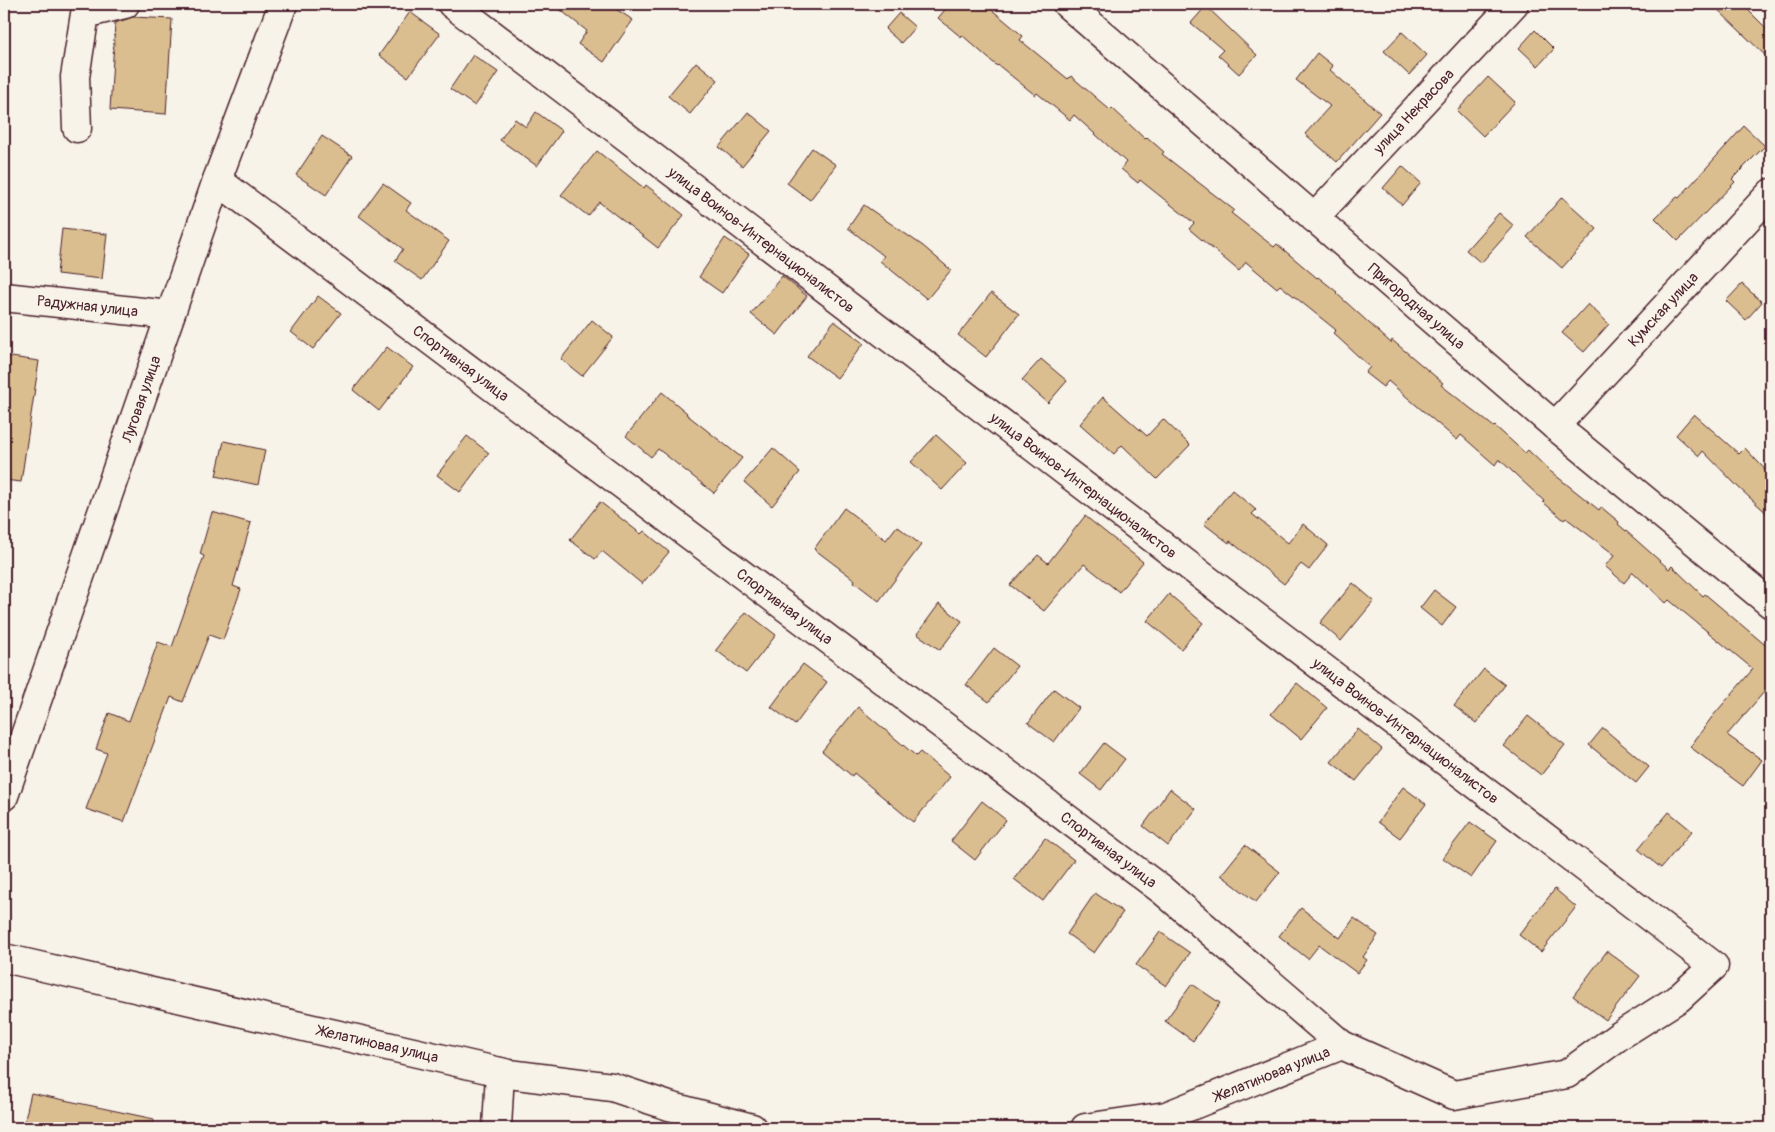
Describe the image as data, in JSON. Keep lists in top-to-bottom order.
{
  "streets": {
    "street": [
      "улица Некрасова",
      "улица Воинов-Интернационалистов",
      "Радужная улица",
      "Пригородная улица",
      "Кумская улица",
      "Спортивная улица",
      "Луговая улица",
      "Желатиновая улица"
    ]
  },
  "crossings": [
    ["улица Некрасова", "Пригородная улица"],
    ["улица Воинов-Интернационалистов", "Желатиновая улица"],
    ["Радужная улица", "Луговая улица"],
    ["Пригородная улица", "Кумская улица"],
    ["Спортивная улица", "Луговая улица"],
    ["Спортивная улица", "Желатиновая улица"]
  ]
}
